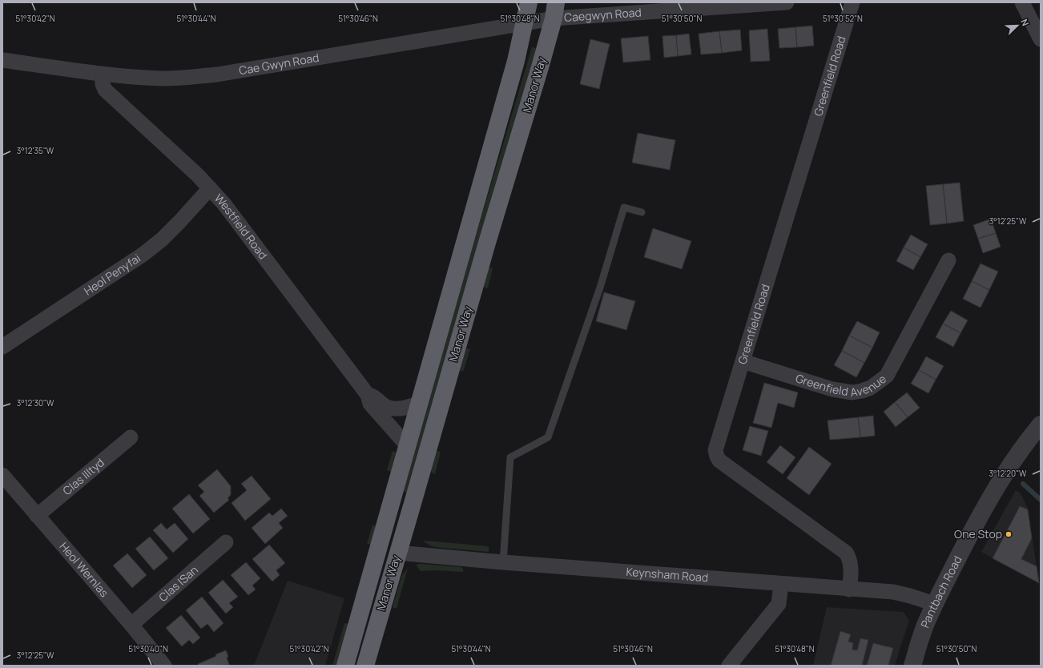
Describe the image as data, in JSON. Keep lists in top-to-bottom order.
{
  "streets": {
    "highway": ["Manor Way"],
    "street": [
      "Caegwyn Road",
      "Cae Gwyn Road",
      "Greenfield Road",
      "Westfield Road",
      "Heol Penyfai",
      "Greenfield Avenue",
      "Clas Illtyd",
      "Heol Wernlas",
      "Keynsham Road",
      "Clas ISan",
      "Pantbach Road"
    ]
  },
  "crossings": [
    ["Caegwyn Road", "Cae Gwyn Road"],
    ["Caegwyn Road", "Manor Way"],
    ["Cae Gwyn Road", "Manor Way"],
    ["Cae Gwyn Road", "Westfield Road"],
    ["Greenfield Road", "Greenfield Avenue"],
    ["Greenfield Road", "Keynsham Road"],
    ["Manor Way", "Westfield Road"],
    ["Manor Way", "Keynsham Road"],
    ["Westfield Road", "Heol Penyfai"],
    ["Clas Illtyd", "Heol Wernlas"],
    ["Heol Wernlas", "Clas ISan"],
    ["Keynsham Road", "Pantbach Road"]
  ],
  "places": ["One Stop"],
  "north": "top right",
  "coordinates": [
    "51°30'42\"N",
    "51°30'44\"N",
    "51°30'46\"N",
    "51°30'48\"N",
    "51°30'50\"N",
    "51°30'52\"N",
    "3°12'35\"W",
    "3°12'25\"W",
    "3°12'30\"W",
    "3°12'20\"W",
    "51°30'40\"N"
  ]
}
